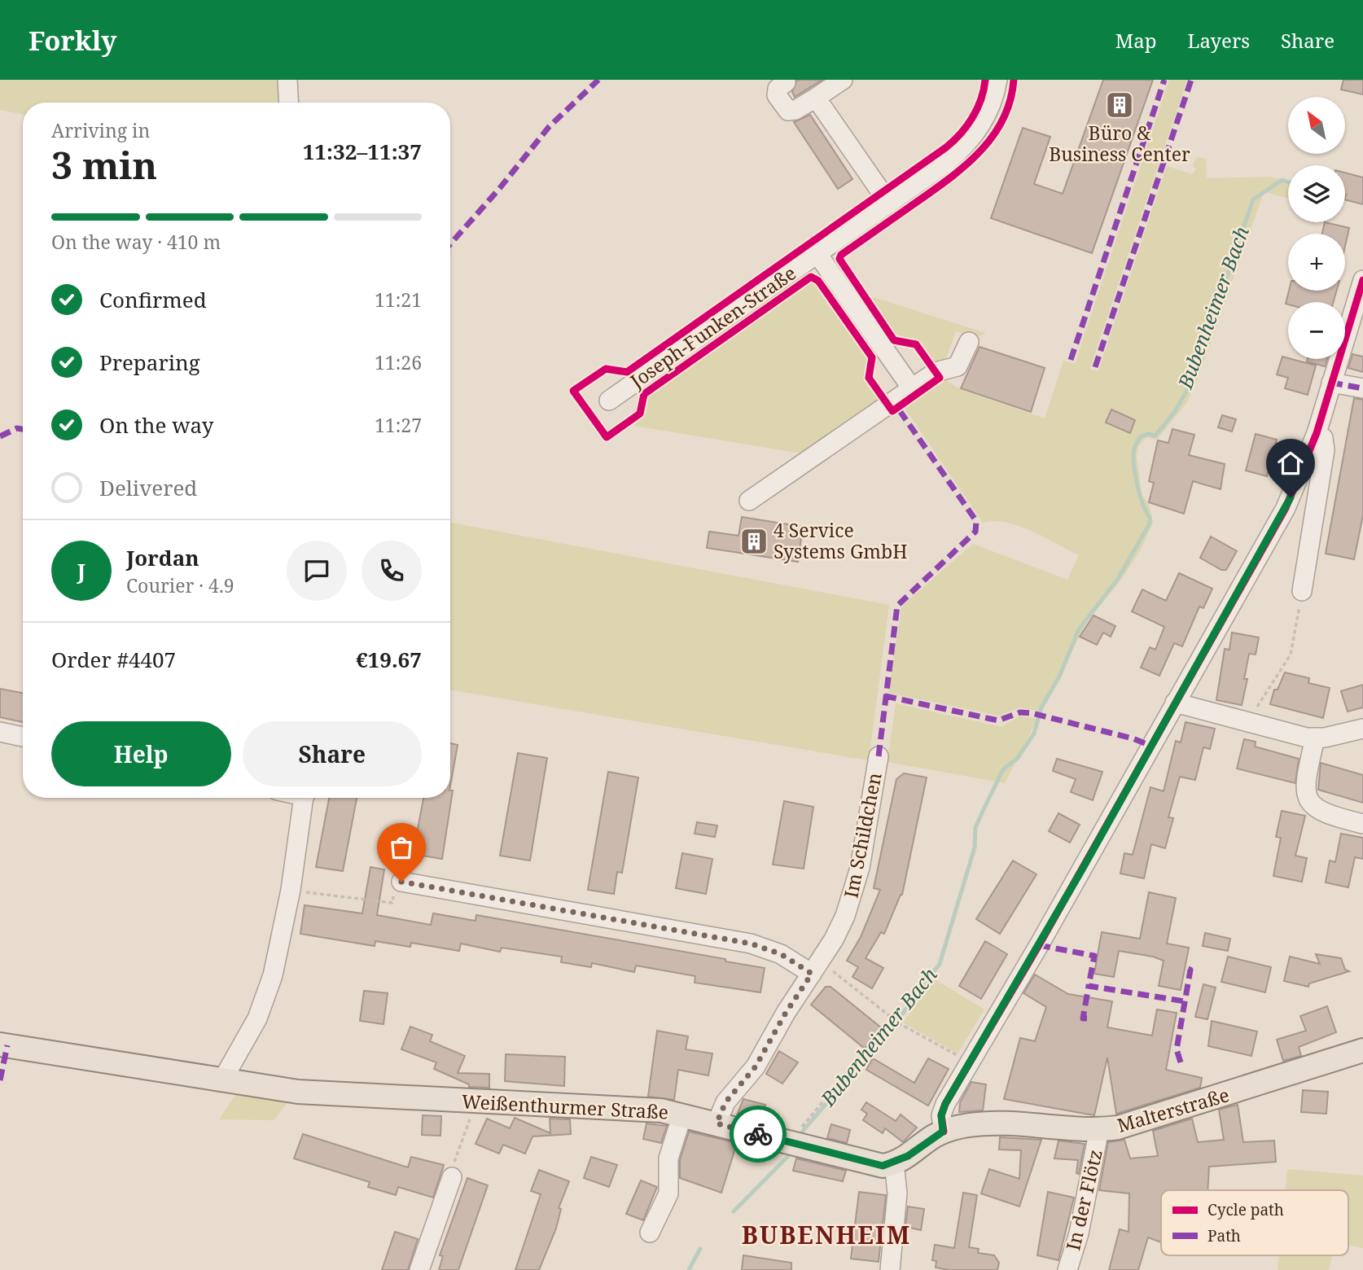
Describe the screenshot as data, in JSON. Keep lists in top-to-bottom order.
{
  "streets": {
    "main road": ["Weißenthurmer Straße", "Malterstraße"],
    "street": ["Joseph-Funken-Straße", "Im Schildchen", "In der Flötz"]
  },
  "crossings": [
    ["Im Schildchen", "Weißenthurmer Straße"],
    ["Malterstraße", "In der Flötz"]
  ],
  "districts": ["BUBENHEIM"],
  "water": ["Bubenheimer Bach"],
  "places": {
    "building": ["Büro & Business Center", "4 Service Systems GmbH"]
  },
  "legend": ["Cycle path", "Path"],
  "north": "top left",
  "page": {
    "header": "Forkly",
    "nav": ["Map", "Layers", "Share"],
    "map_buttons": ["+", "−"],
    "heading": ["3 min", "Arriving in", "11:32–11:37"],
    "panel": [
      "Jordan",
      "Courier · 4.9",
      "Order #4407",
      "€19.67"
    ],
    "bar": "On the way · 410 m",
    "list": [
      ["Confirmed", "11:21"],
      ["Preparing", "11:26"],
      ["On the way", "11:27"],
      "Delivered"
    ],
    "round": "J",
    "buttons": ["Help", "Share"]
  }
}
